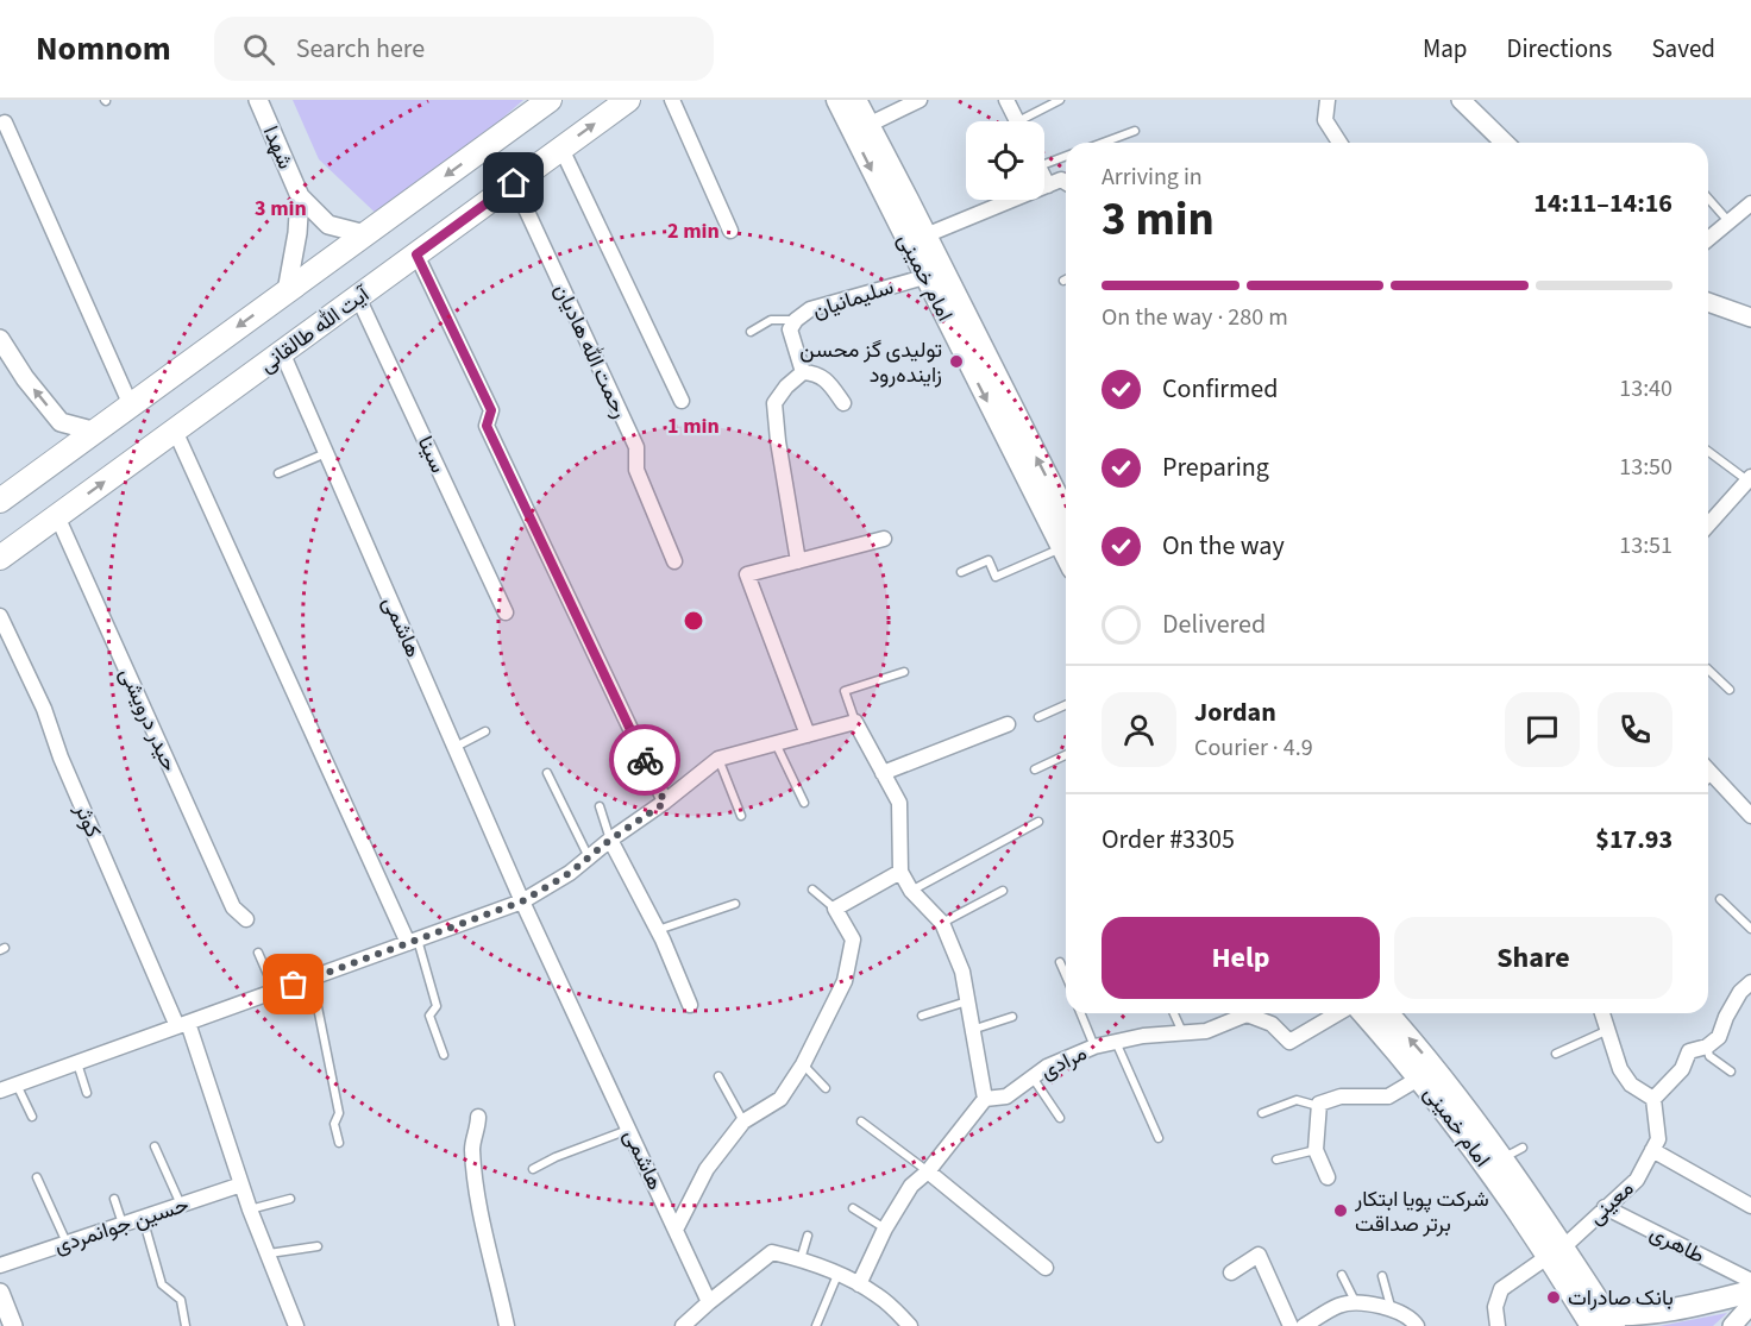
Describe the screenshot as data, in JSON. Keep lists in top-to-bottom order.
{
  "streets": {
    "main road": ["امام خمینی", "آیت الله طالقانی"],
    "street": [
      "شهدا",
      "سلیمانیان",
      "رحمت الله هادیان",
      "سینا",
      "هاشمی",
      "حیدر درویشی",
      "کوثر",
      "مرادی",
      "معینی",
      "حسین جوانمردی",
      "طاهری"
    ]
  },
  "crossings": [
    ["امام خمینی", "سلیمانیان"],
    ["امام خمینی", "معینی"],
    ["آیت الله طالقانی", "رحمت الله هادیان"],
    ["آیت الله طالقانی", "سینا"],
    ["آیت الله طالقانی", "هاشمی"],
    ["آیت الله طالقانی", "حیدر درویشی"],
    ["کوثر", "حسین جوانمردی"],
    ["معینی", "طاهری"]
  ],
  "places": ["تولیدی گز محسن زاینده‌رود", "شرکت پویا ابتکار برتر صداقت", "بانک صادرات"],
  "page": {
    "header": "Nomnom",
    "search": "Search here",
    "nav": ["Map", "Directions", "Saved"],
    "heading": ["3 min", "Arriving in", "14:11–14:16"],
    "panel": [
      "Jordan",
      "Courier · 4.9",
      "Order #3305",
      "$17.93"
    ],
    "bar": "On the way · 280 m",
    "list": [
      ["Confirmed", "13:40"],
      ["Preparing", "13:50"],
      ["On the way", "13:51"],
      "Delivered"
    ],
    "buttons": ["Help", "Share"]
  },
  "rings": ["3 min", "2 min", "1 min"]
}
